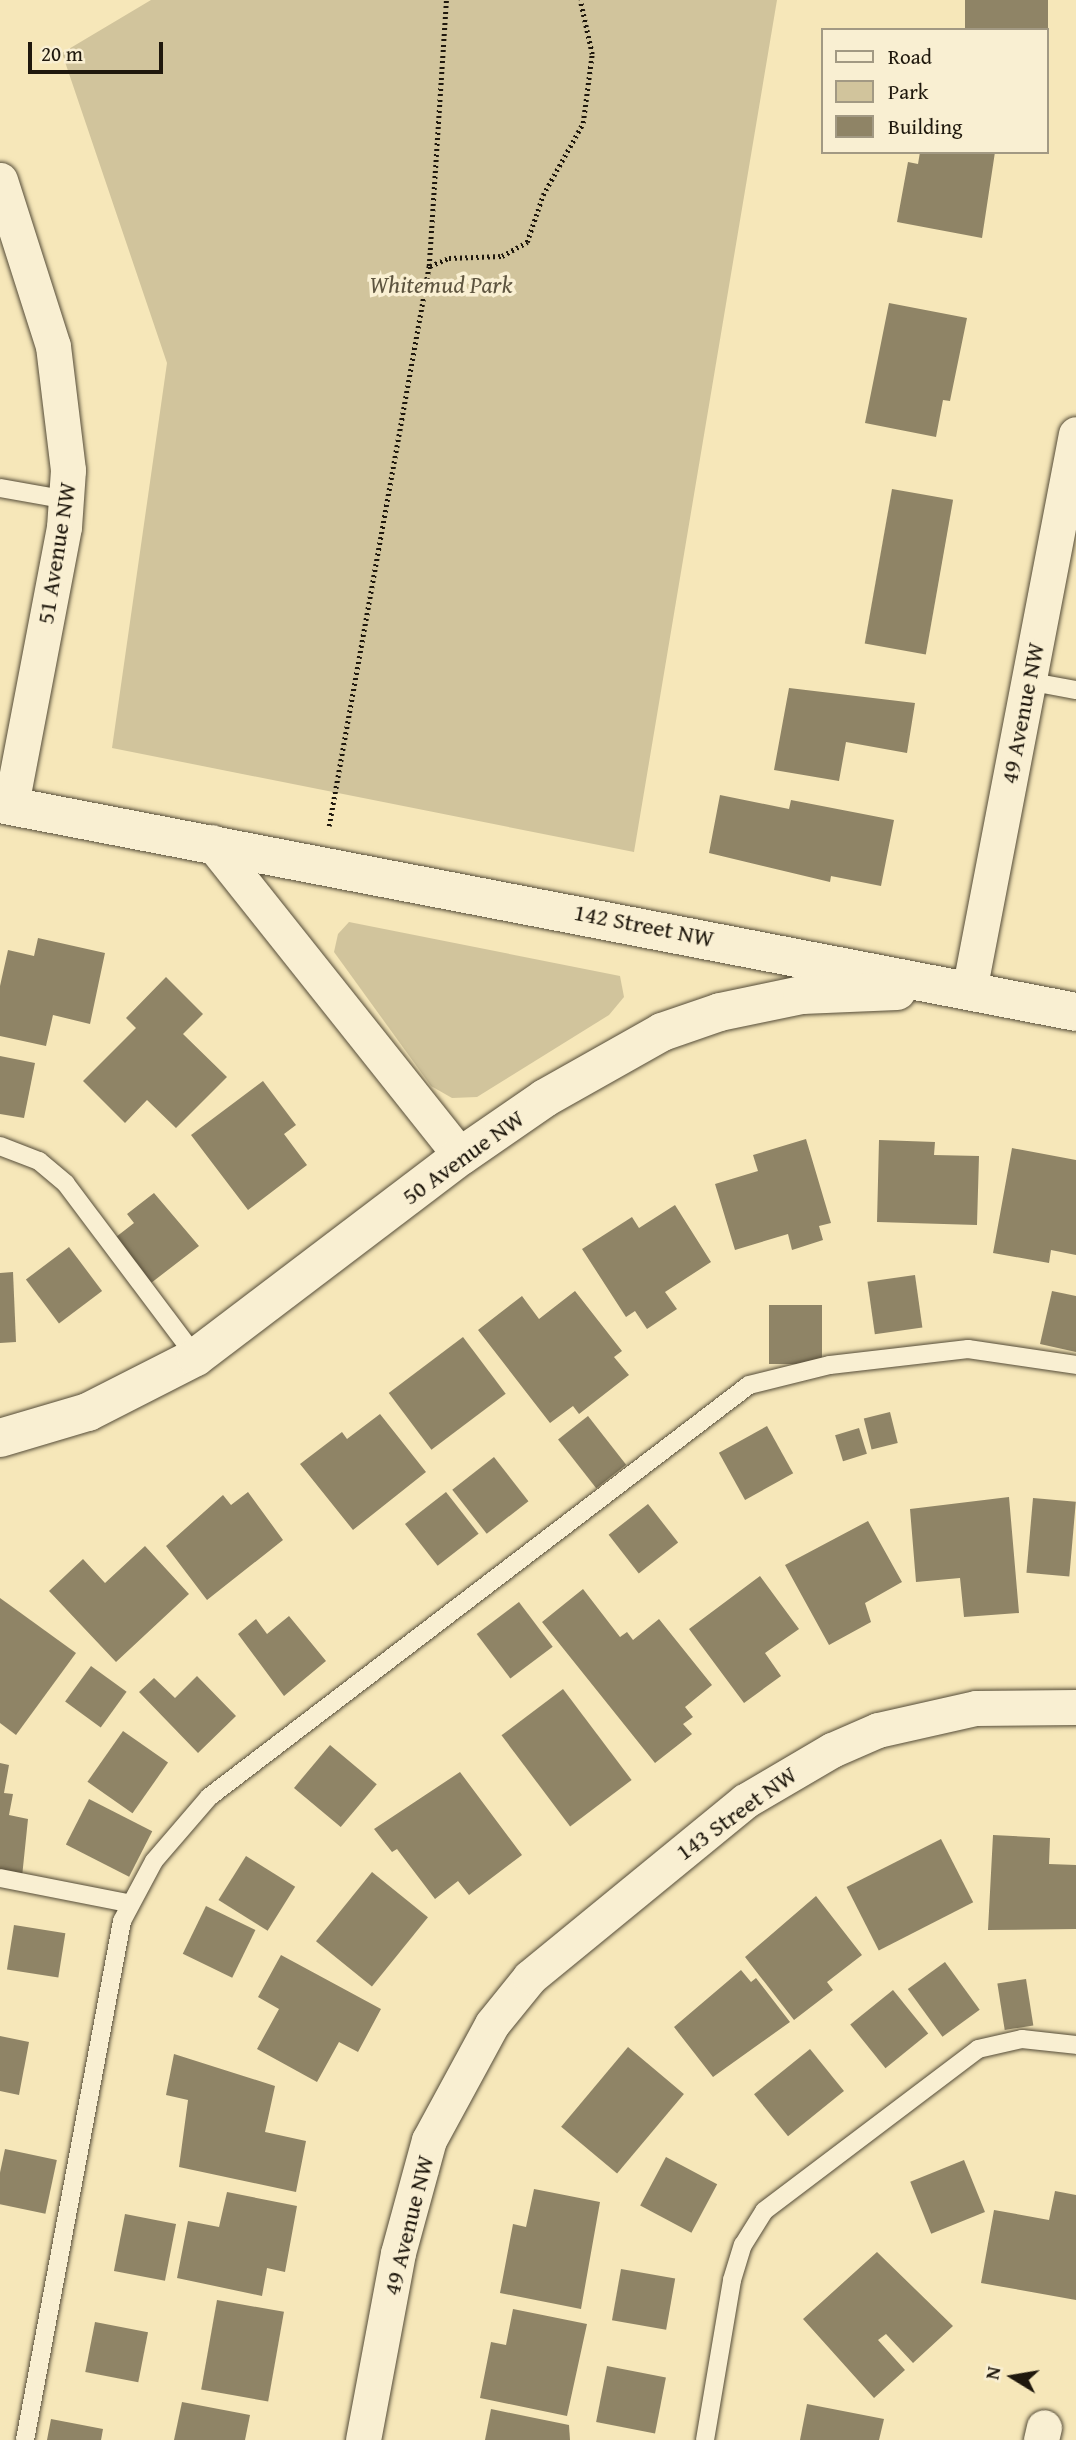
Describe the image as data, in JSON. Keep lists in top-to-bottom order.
{
  "streets": {
    "street": [
      "51 Avenue NW",
      "49 Avenue NW",
      "142 Street NW",
      "50 Avenue NW",
      "143 Street NW"
    ]
  },
  "crossings": [
    ["51 Avenue NW", "142 Street NW"],
    ["49 Avenue NW", "142 Street NW"],
    ["49 Avenue NW", "50 Avenue NW"],
    ["49 Avenue NW", "143 Street NW"],
    ["142 Street NW", "50 Avenue NW"]
  ],
  "parks": ["Whitemud Park"],
  "legend": ["Road", "Park", "Building"],
  "scale_bar": "20 m",
  "north": "left"
}
